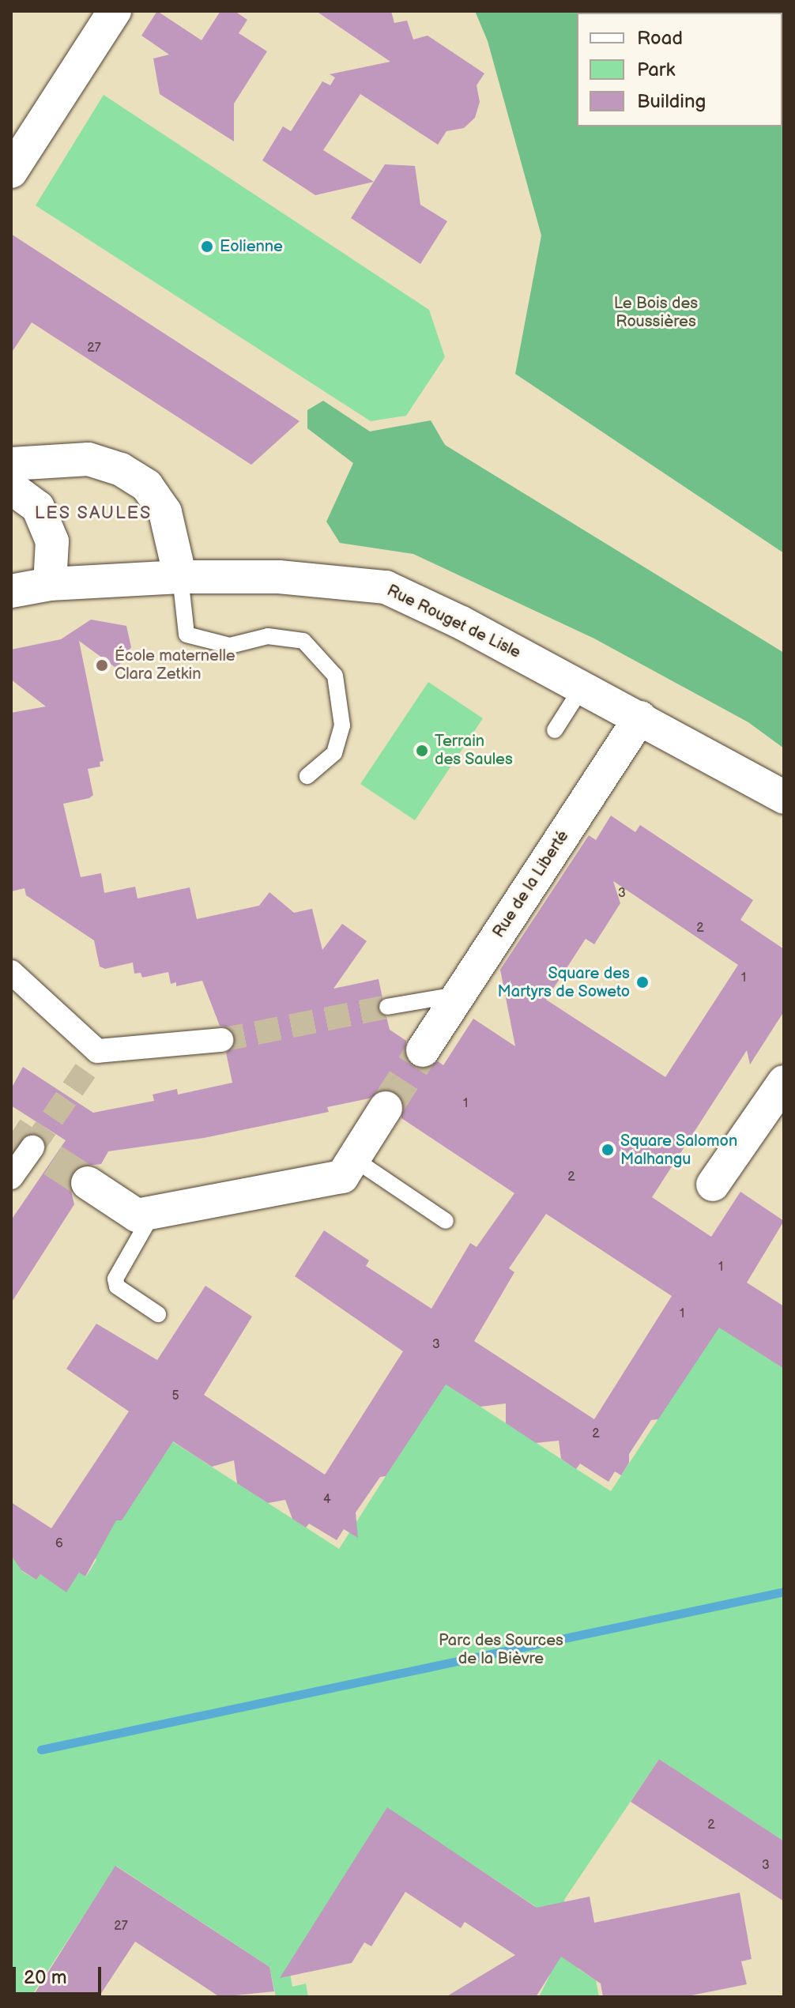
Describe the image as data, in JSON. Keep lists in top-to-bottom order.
{
  "streets": {
    "street": ["Rue Rouget de Lisle", "Rue de la Liberté"]
  },
  "crossings": [
    ["Rue Rouget de Lisle", "Rue de la Liberté"]
  ],
  "districts": ["LES SAULES"],
  "parks": ["Le Bois des Roussières", "Parc des Sources de la Bièvre"],
  "places": [
    "Eolienne",
    "École maternelle Clara Zetkin",
    "Terrain des Saules",
    "Square des Martyrs de Soweto",
    "Square Salomon Malhangu"
  ],
  "house_numbers": [
    "27",
    "3",
    "2",
    "1",
    "1",
    "2",
    "1",
    "1",
    "3",
    "5",
    "2",
    "4",
    "6",
    "2",
    "3",
    "27"
  ],
  "legend": ["Road", "Park", "Building"],
  "scale_bar": "20 m"
}
